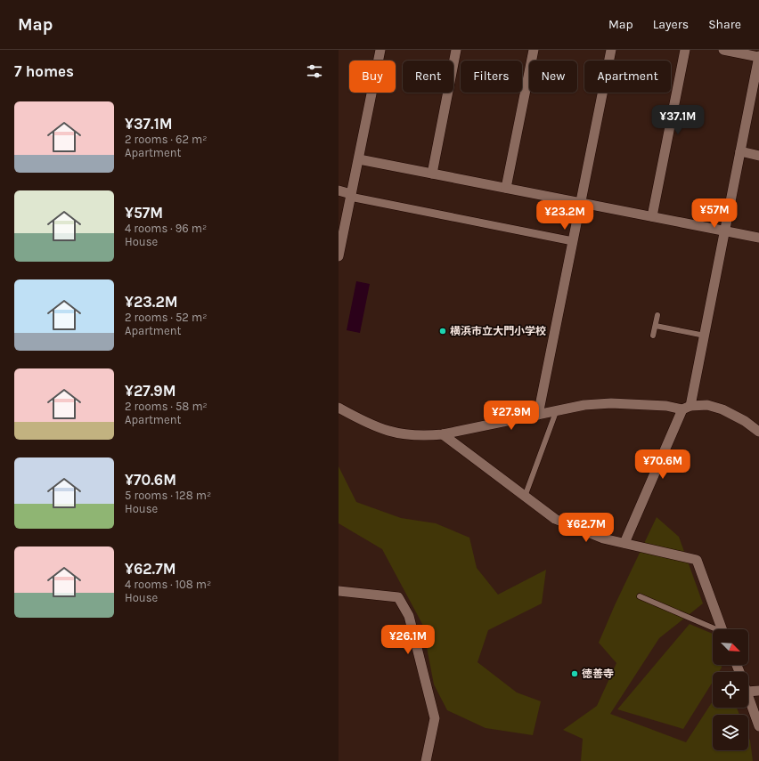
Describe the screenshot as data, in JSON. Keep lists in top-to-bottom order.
{
  "places": ["横浜市立大門小学校", "徳善寺"],
  "north": "bottom right",
  "page": {
    "header": "Map",
    "nav": ["Map", "Layers", "Share"],
    "heading": "7 homes",
    "chip": [
      "Buy",
      "Rent",
      "Filters",
      "New",
      "Apartment"
    ],
    "list": [
      {
        "name": "¥37.1M",
        "note": "2 rooms · 62 m² · Apartment"
      },
      {
        "name": "¥57M",
        "note": "4 rooms · 96 m² · House"
      },
      {
        "name": "¥23.2M",
        "note": "2 rooms · 52 m² · Apartment"
      },
      {
        "name": "¥27.9M",
        "note": "2 rooms · 58 m² · Apartment"
      },
      {
        "name": "¥70.6M",
        "note": "5 rooms · 128 m² · House"
      },
      {
        "name": "¥62.7M",
        "note": "4 rooms · 108 m² · House"
      }
    ],
    "price": [
      "¥37.1M",
      "¥57M",
      "¥23.2M",
      "¥27.9M",
      "¥70.6M",
      "¥62.7M",
      "¥26.1M"
    ]
  }
}
